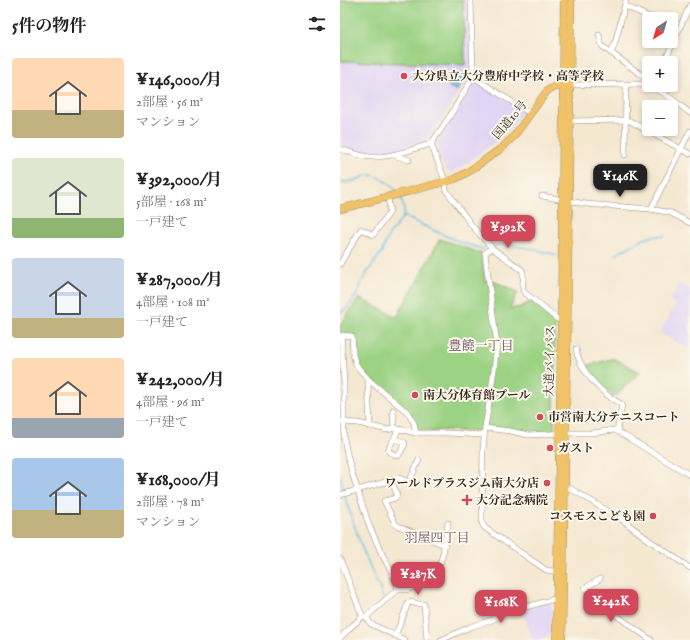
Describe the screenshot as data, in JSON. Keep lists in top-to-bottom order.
{
  "streets": {
    "highway": ["国道10号", "大道バイパス"]
  },
  "crossings": [
    ["国道10号", "大道バイパス"]
  ],
  "districts": ["豊饒一丁目", "羽屋四丁目"],
  "places": {
    "other": [
      "大分県立大分豊府中学校・高等学校",
      "南大分体育館プール",
      "市営南大分テニスコート",
      "ガスト",
      "ワールドプラスジム南大分店",
      "コスモスこども園"
    ],
    "health": ["大分記念病院"]
  },
  "north": "bottom left",
  "page": {
    "heading": "5件の物件",
    "map_buttons": ["+", "−"],
    "list": [
      {
        "name": "¥146,000/月",
        "note": "2部屋 · 56 m² · マンション"
      },
      {
        "name": "¥392,000/月",
        "note": "5部屋 · 168 m² · 一戸建て"
      },
      {
        "name": "¥287,000/月",
        "note": "4部屋 · 108 m² · 一戸建て"
      },
      {
        "name": "¥242,000/月",
        "note": "4部屋 · 96 m² · 一戸建て"
      },
      {
        "name": "¥168,000/月",
        "note": "2部屋 · 78 m² · マンション"
      }
    ],
    "price": [
      "¥146K",
      "¥392K",
      "¥287K",
      "¥242K",
      "¥168K"
    ]
  }
}
